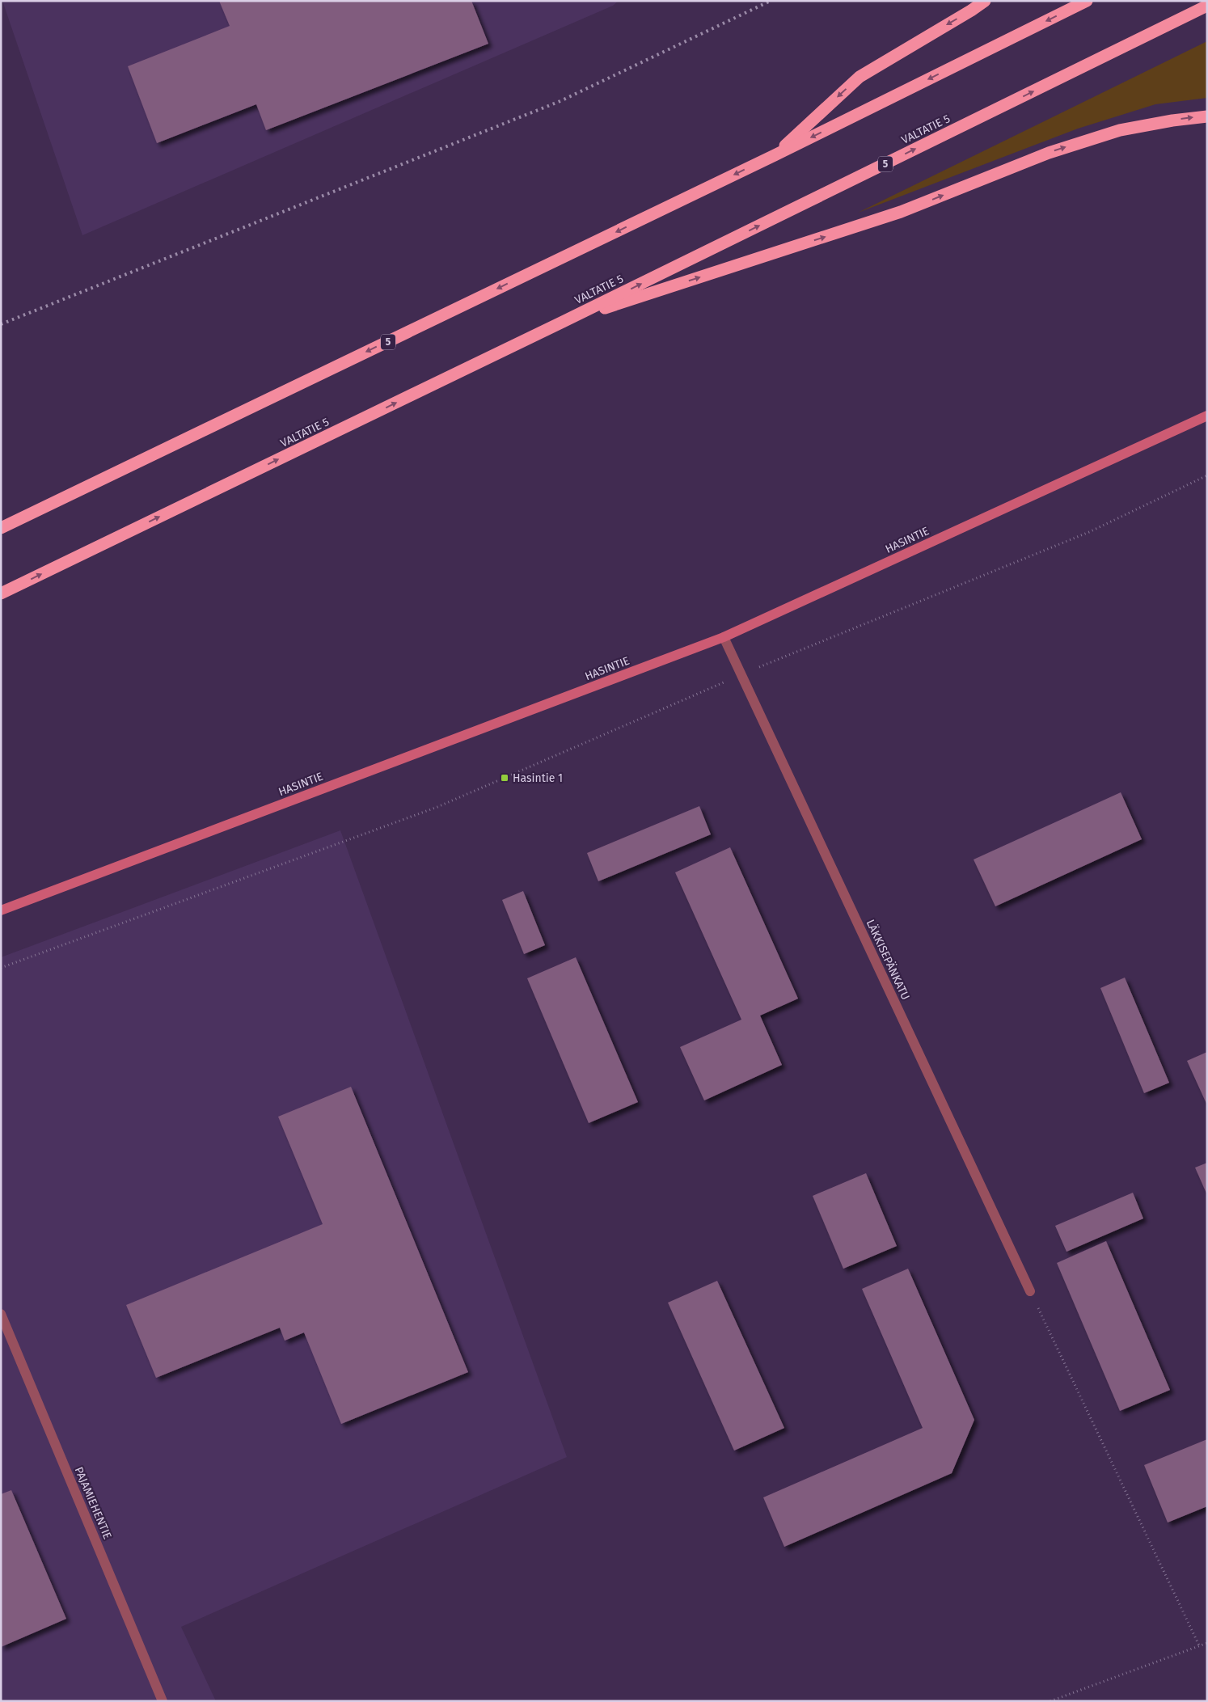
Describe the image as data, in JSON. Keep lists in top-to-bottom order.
{
  "streets": {
    "highway": ["VALTATIE 5", "5"],
    "street": ["HASINTIE", "LÄKKISEPÄNKATU", "PAJAMIEHENTIE"]
  },
  "crossings": [
    ["HASINTIE", "LÄKKISEPÄNKATU"]
  ],
  "places": {
    "transit": ["Hasintie 1"]
  }
}
